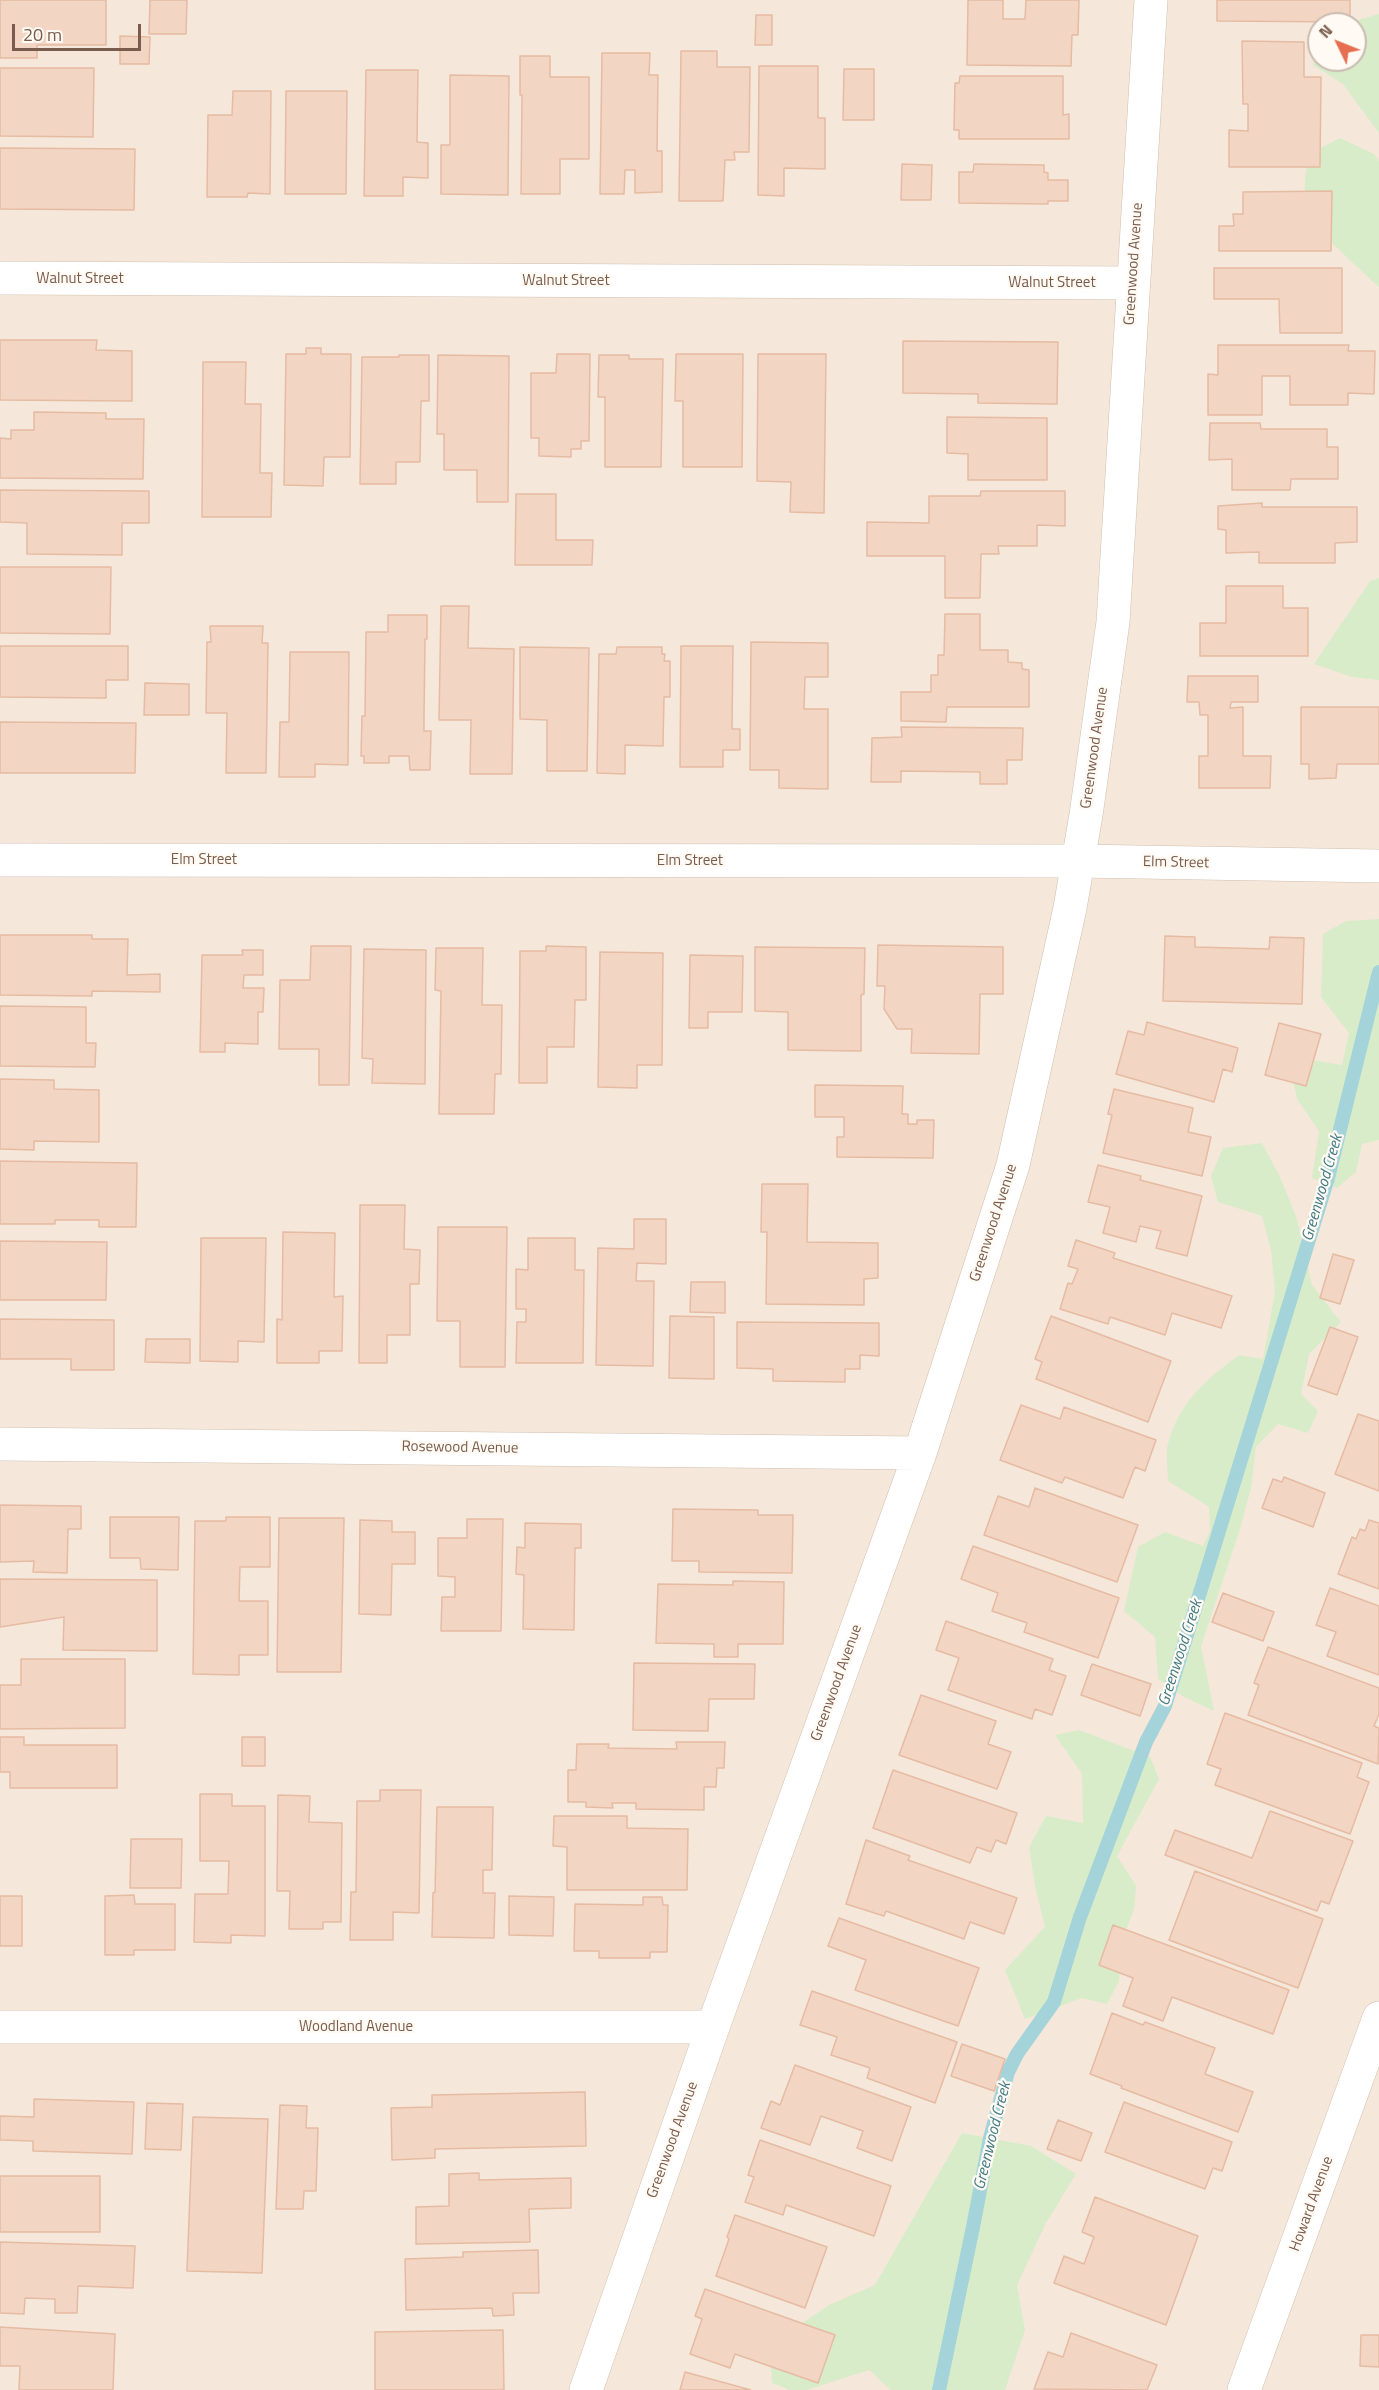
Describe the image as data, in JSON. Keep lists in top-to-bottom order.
{
  "streets": {
    "street": [
      "Greenwood Avenue",
      "Walnut Street",
      "Elm Street",
      "Rosewood Avenue",
      "Woodland Avenue",
      "Howard Avenue"
    ]
  },
  "crossings": [
    ["Greenwood Avenue", "Walnut Street"],
    ["Greenwood Avenue", "Elm Street"],
    ["Greenwood Avenue", "Rosewood Avenue"],
    ["Greenwood Avenue", "Woodland Avenue"]
  ],
  "water": ["Greenwood Creek"],
  "scale_bar": "20 m",
  "north": "top left"
}
